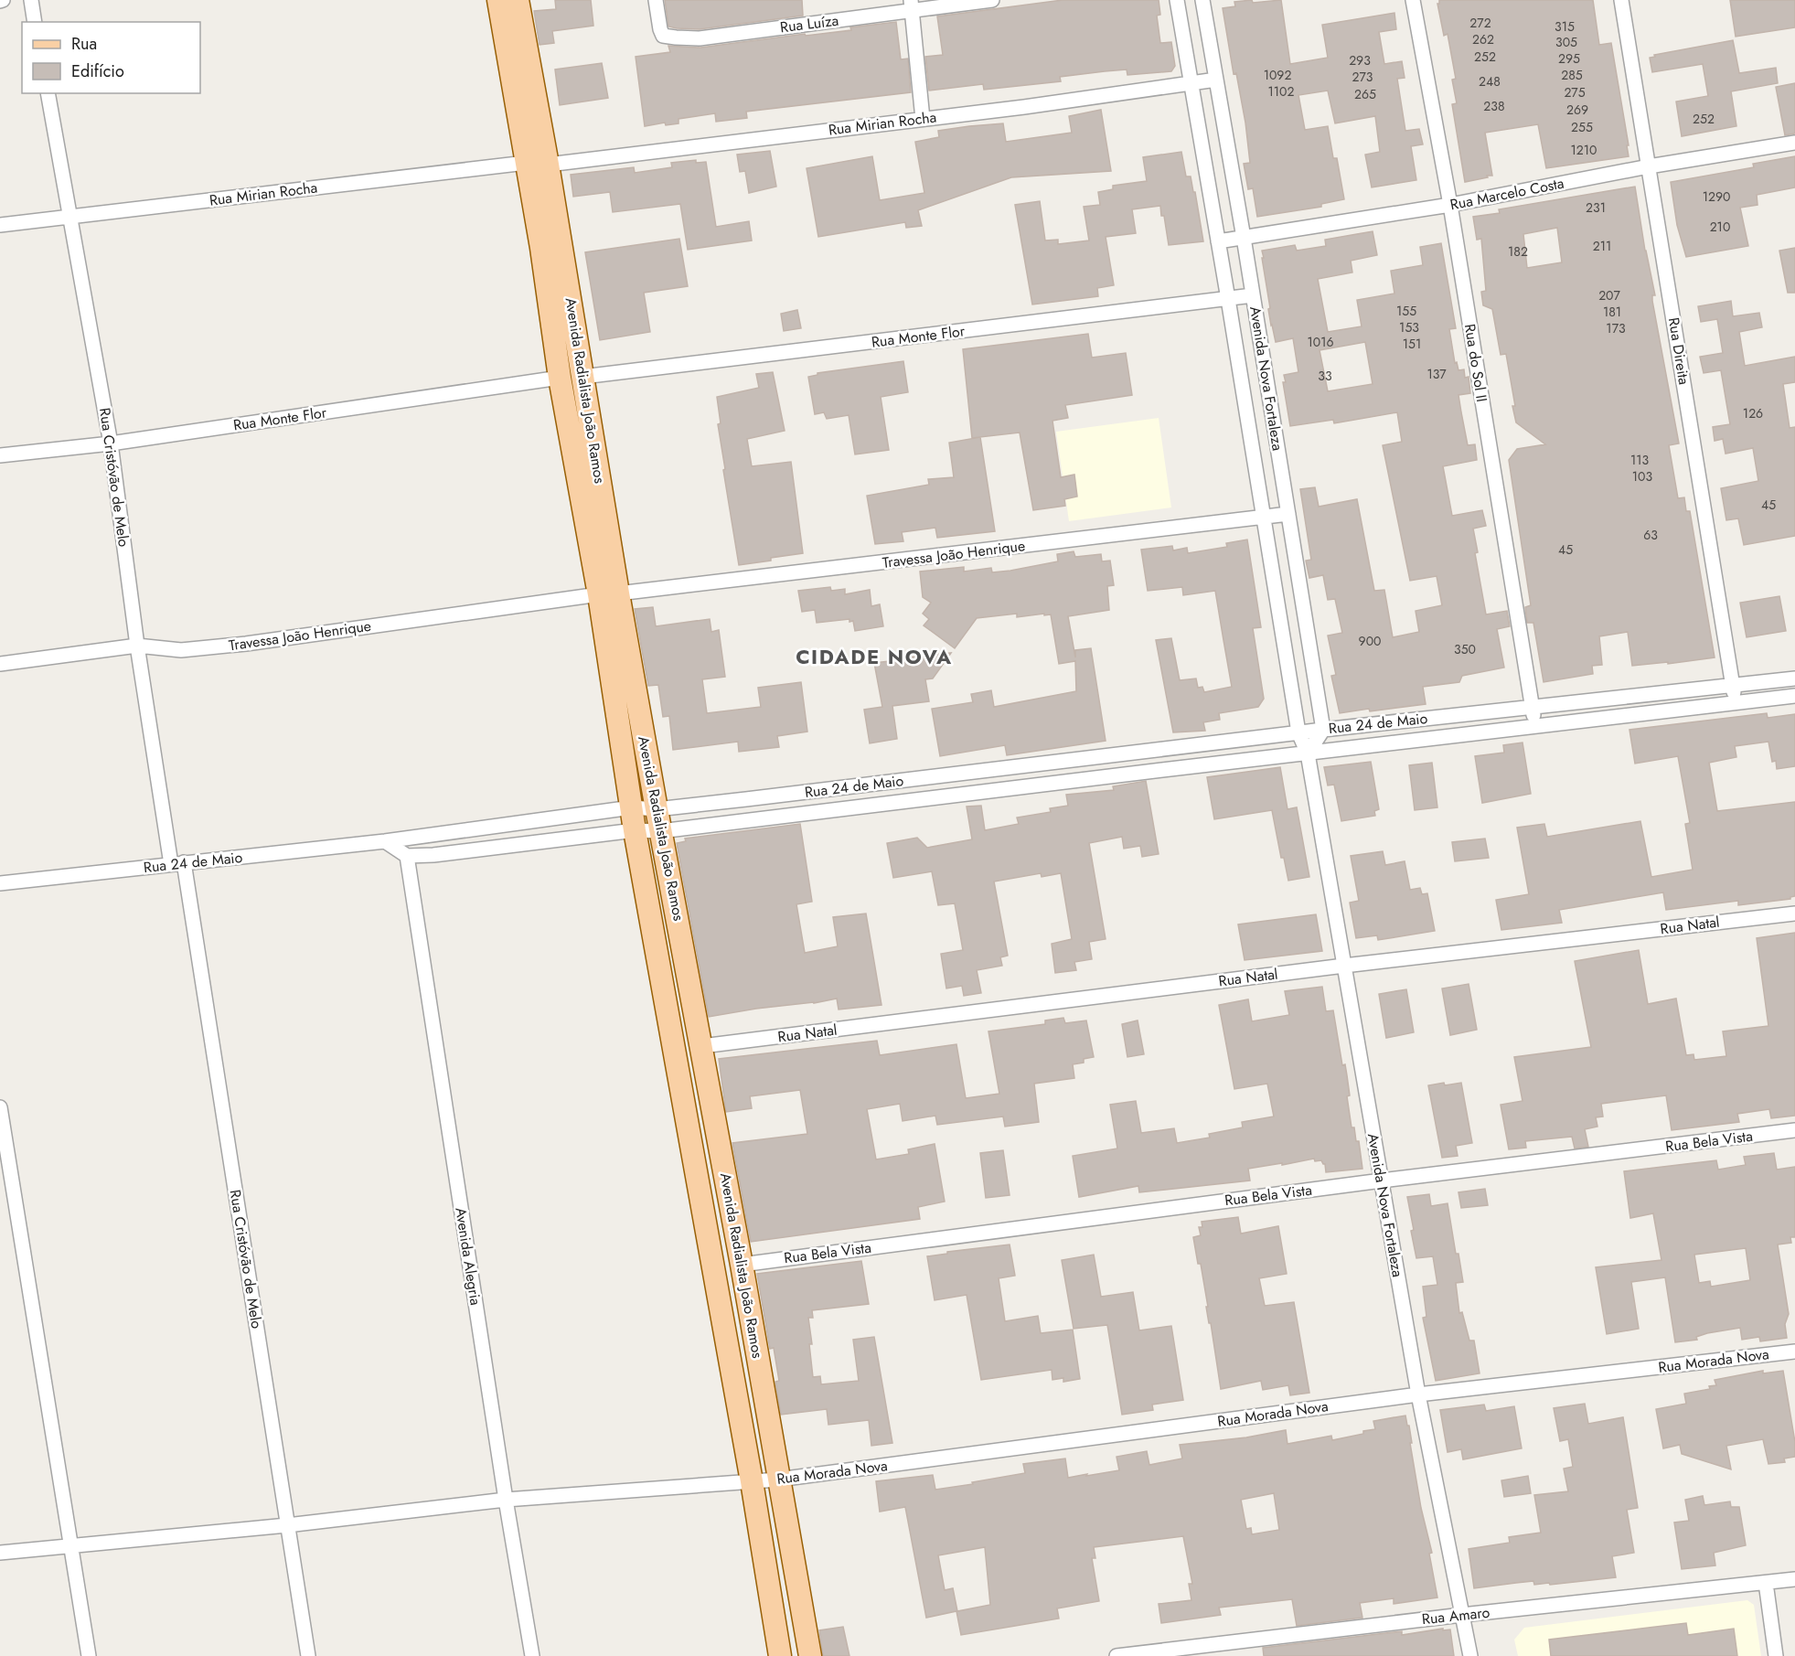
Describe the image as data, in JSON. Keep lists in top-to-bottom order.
{
  "streets": {
    "main road": ["Avenida Radialista João Ramos"],
    "street": [
      "Rua Luíza",
      "Rua Mirian Rocha",
      "Rua Marcelo Costa",
      "Rua Monte Flor",
      "Rua Direita",
      "Rua do Sol II",
      "Avenida Nova Fortaleza",
      "Rua Cristóvão de Melo",
      "Travessa João Henrique",
      "Rua 24 de Maio",
      "Rua Natal",
      "Rua Bela Vista",
      "Avenida Alegria",
      "Rua Morada Nova",
      "Rua Amaro"
    ]
  },
  "crossings": [
    ["Rua Mirian Rocha", "Avenida Nova Fortaleza"],
    ["Rua Mirian Rocha", "Avenida Radialista João Ramos"],
    ["Rua Mirian Rocha", "Rua Cristóvão de Melo"],
    ["Rua Marcelo Costa", "Rua Direita"],
    ["Rua Marcelo Costa", "Rua do Sol II"],
    ["Rua Marcelo Costa", "Avenida Nova Fortaleza"],
    ["Rua Monte Flor", "Avenida Nova Fortaleza"],
    ["Rua Monte Flor", "Avenida Radialista João Ramos"],
    ["Rua Monte Flor", "Rua Cristóvão de Melo"],
    ["Rua Direita", "Rua 24 de Maio"],
    ["Rua do Sol II", "Rua 24 de Maio"],
    ["Avenida Nova Fortaleza", "Travessa João Henrique"],
    ["Avenida Nova Fortaleza", "Rua 24 de Maio"],
    ["Avenida Nova Fortaleza", "Rua Natal"],
    ["Avenida Nova Fortaleza", "Rua Bela Vista"],
    ["Avenida Nova Fortaleza", "Rua Morada Nova"],
    ["Avenida Nova Fortaleza", "Rua Amaro"],
    ["Avenida Radialista João Ramos", "Travessa João Henrique"],
    ["Avenida Radialista João Ramos", "Rua 24 de Maio"],
    ["Avenida Radialista João Ramos", "Rua Natal"],
    ["Avenida Radialista João Ramos", "Rua Bela Vista"],
    ["Avenida Radialista João Ramos", "Rua Morada Nova"],
    ["Rua Cristóvão de Melo", "Travessa João Henrique"],
    ["Rua Cristóvão de Melo", "Rua 24 de Maio"],
    ["Rua Cristóvão de Melo", "Rua Morada Nova"],
    ["Rua 24 de Maio", "Avenida Alegria"],
    ["Avenida Alegria", "Rua Morada Nova"]
  ],
  "districts": ["CIDADE NOVA"],
  "house_numbers": [
    "272",
    "315",
    "262",
    "305",
    "252",
    "295",
    "293",
    "1092",
    "285",
    "273",
    "248",
    "1102",
    "275",
    "265",
    "238",
    "269",
    "252",
    "255",
    "1210",
    "1290",
    "231",
    "210",
    "211",
    "182",
    "207",
    "155",
    "181",
    "153",
    "173",
    "1016",
    "151",
    "137",
    "33",
    "126",
    "113",
    "103",
    "45",
    "63",
    "45",
    "900",
    "350"
  ],
  "legend": ["Rua", "Edifício"]
}
